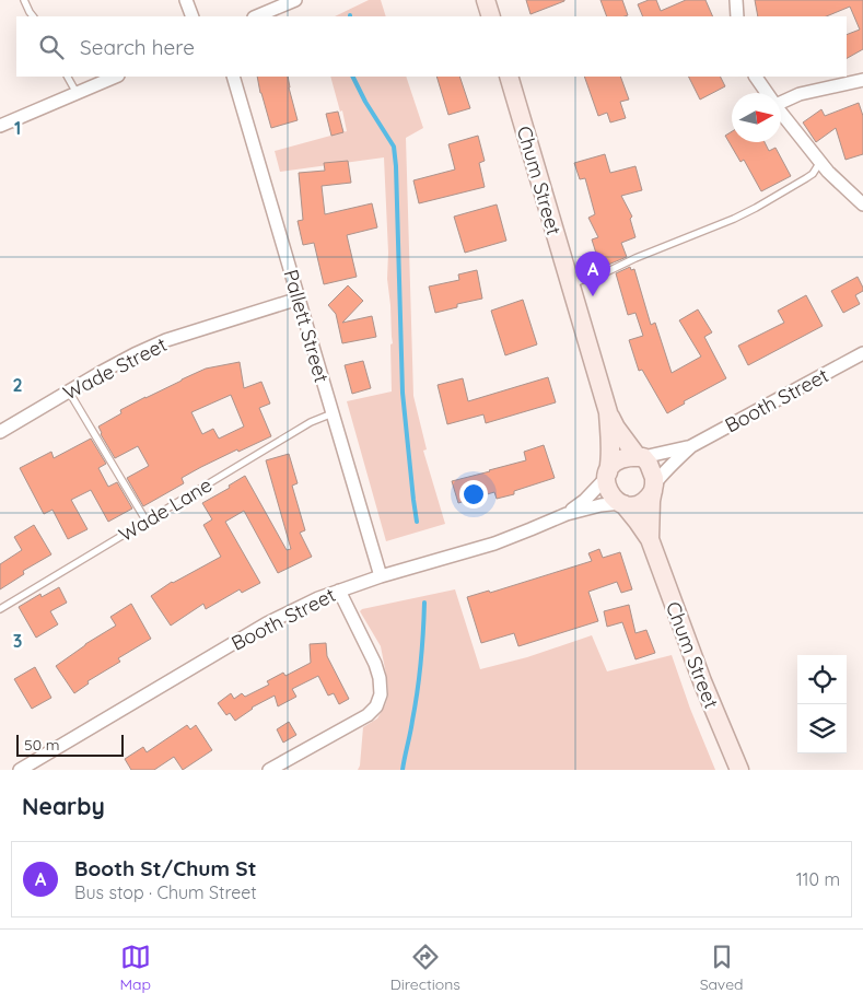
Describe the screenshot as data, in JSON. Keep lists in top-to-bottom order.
{
  "streets": {
    "street": [
      "Chum Street",
      "Pallett Street",
      "Wade Street",
      "Booth Street"
    ],
    "lane": ["Wade Lane"]
  },
  "crossings": [
    ["Chum Street", "Booth Street"],
    ["Pallett Street", "Wade Street"],
    ["Pallett Street", "Booth Street"],
    ["Pallett Street", "Wade Lane"]
  ],
  "scale_bar": "50 m",
  "north": "right",
  "page": {
    "search": "Search here",
    "pins": "A",
    "scale": "50 m",
    "heading": "Nearby",
    "list": [
      {
        "mark": "A",
        "name": "Booth St/Chum St",
        "note": "Bus stop · Chum Street",
        "value": "110 m"
      }
    ],
    "nav": ["Map", "Directions", "Saved"]
  },
  "grid": {
    "rows": ["1", "2", "3"]
  }
}
